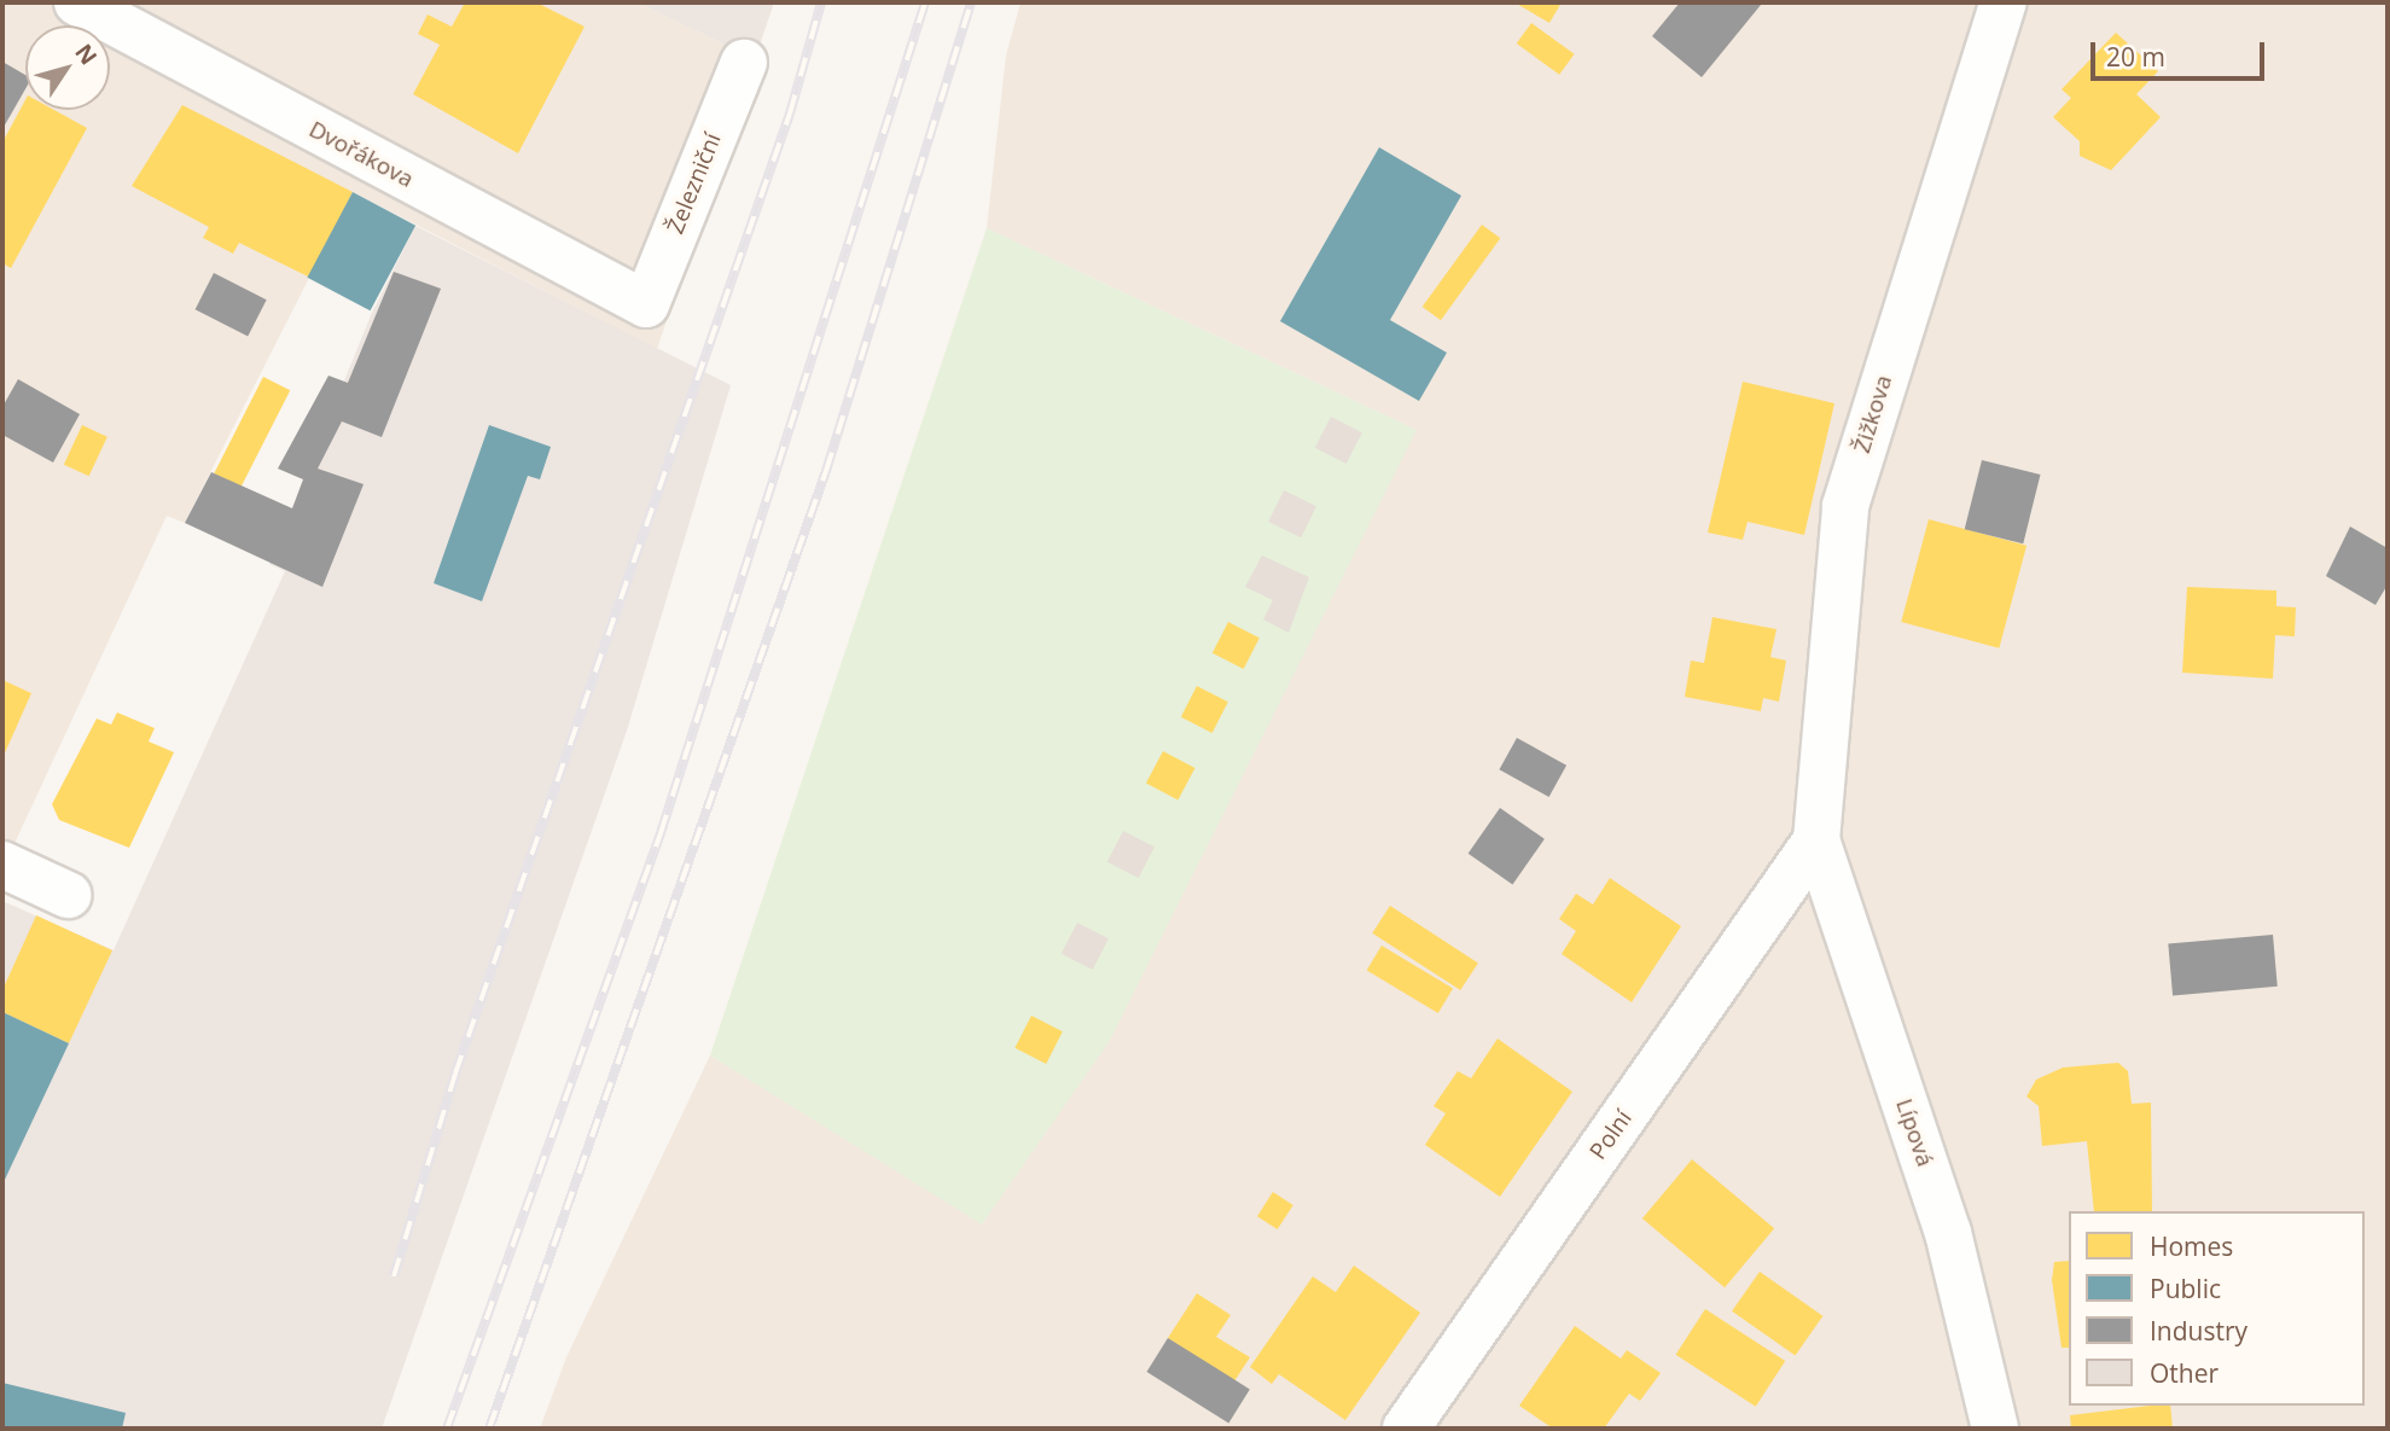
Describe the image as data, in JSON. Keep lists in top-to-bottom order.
{
  "streets": {
    "street": [
      "Dvořákova",
      "Železniční",
      "Žižkova",
      "Lípová",
      "Polní"
    ]
  },
  "crossings": [
    ["Dvořákova", "Železniční"],
    ["Žižkova", "Lípová"],
    ["Žižkova", "Polní"],
    ["Lípová", "Polní"]
  ],
  "legend": [
    "Homes",
    "Public",
    "Industry",
    "Other"
  ],
  "scale_bar": "20 m",
  "north": "top right"
}
